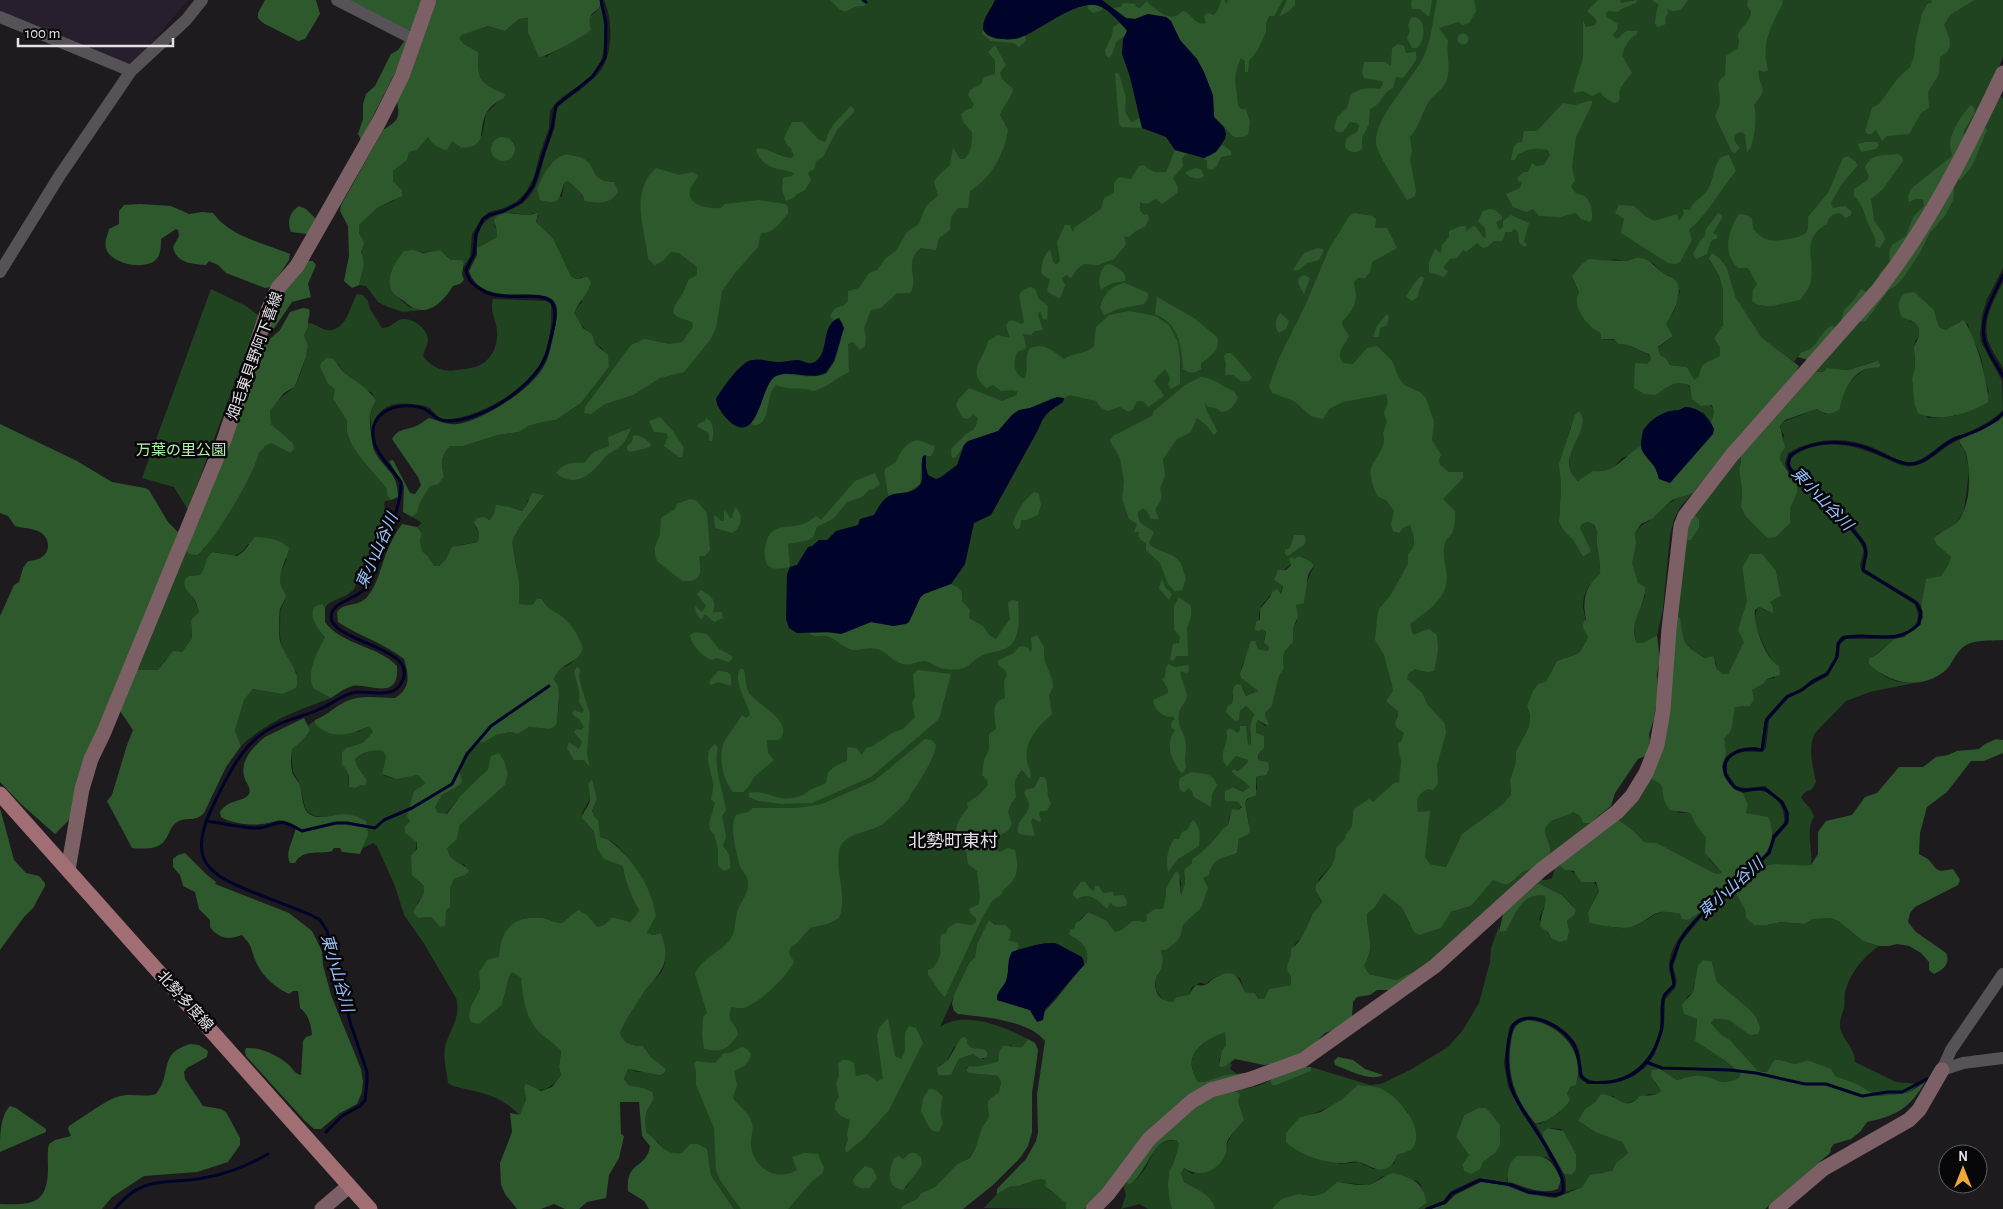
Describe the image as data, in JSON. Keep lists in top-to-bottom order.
{
  "streets": {
    "main road": ["北勢多度線"],
    "street": ["畑毛東貝野阿下喜線"]
  },
  "crossings": [
    ["畑毛東貝野阿下喜線", "北勢多度線"]
  ],
  "districts": ["北勢町東村"],
  "water": ["東小山谷川"],
  "parks": ["万葉の里公園"],
  "scale_bar": "100 m",
  "north": "top"
}
